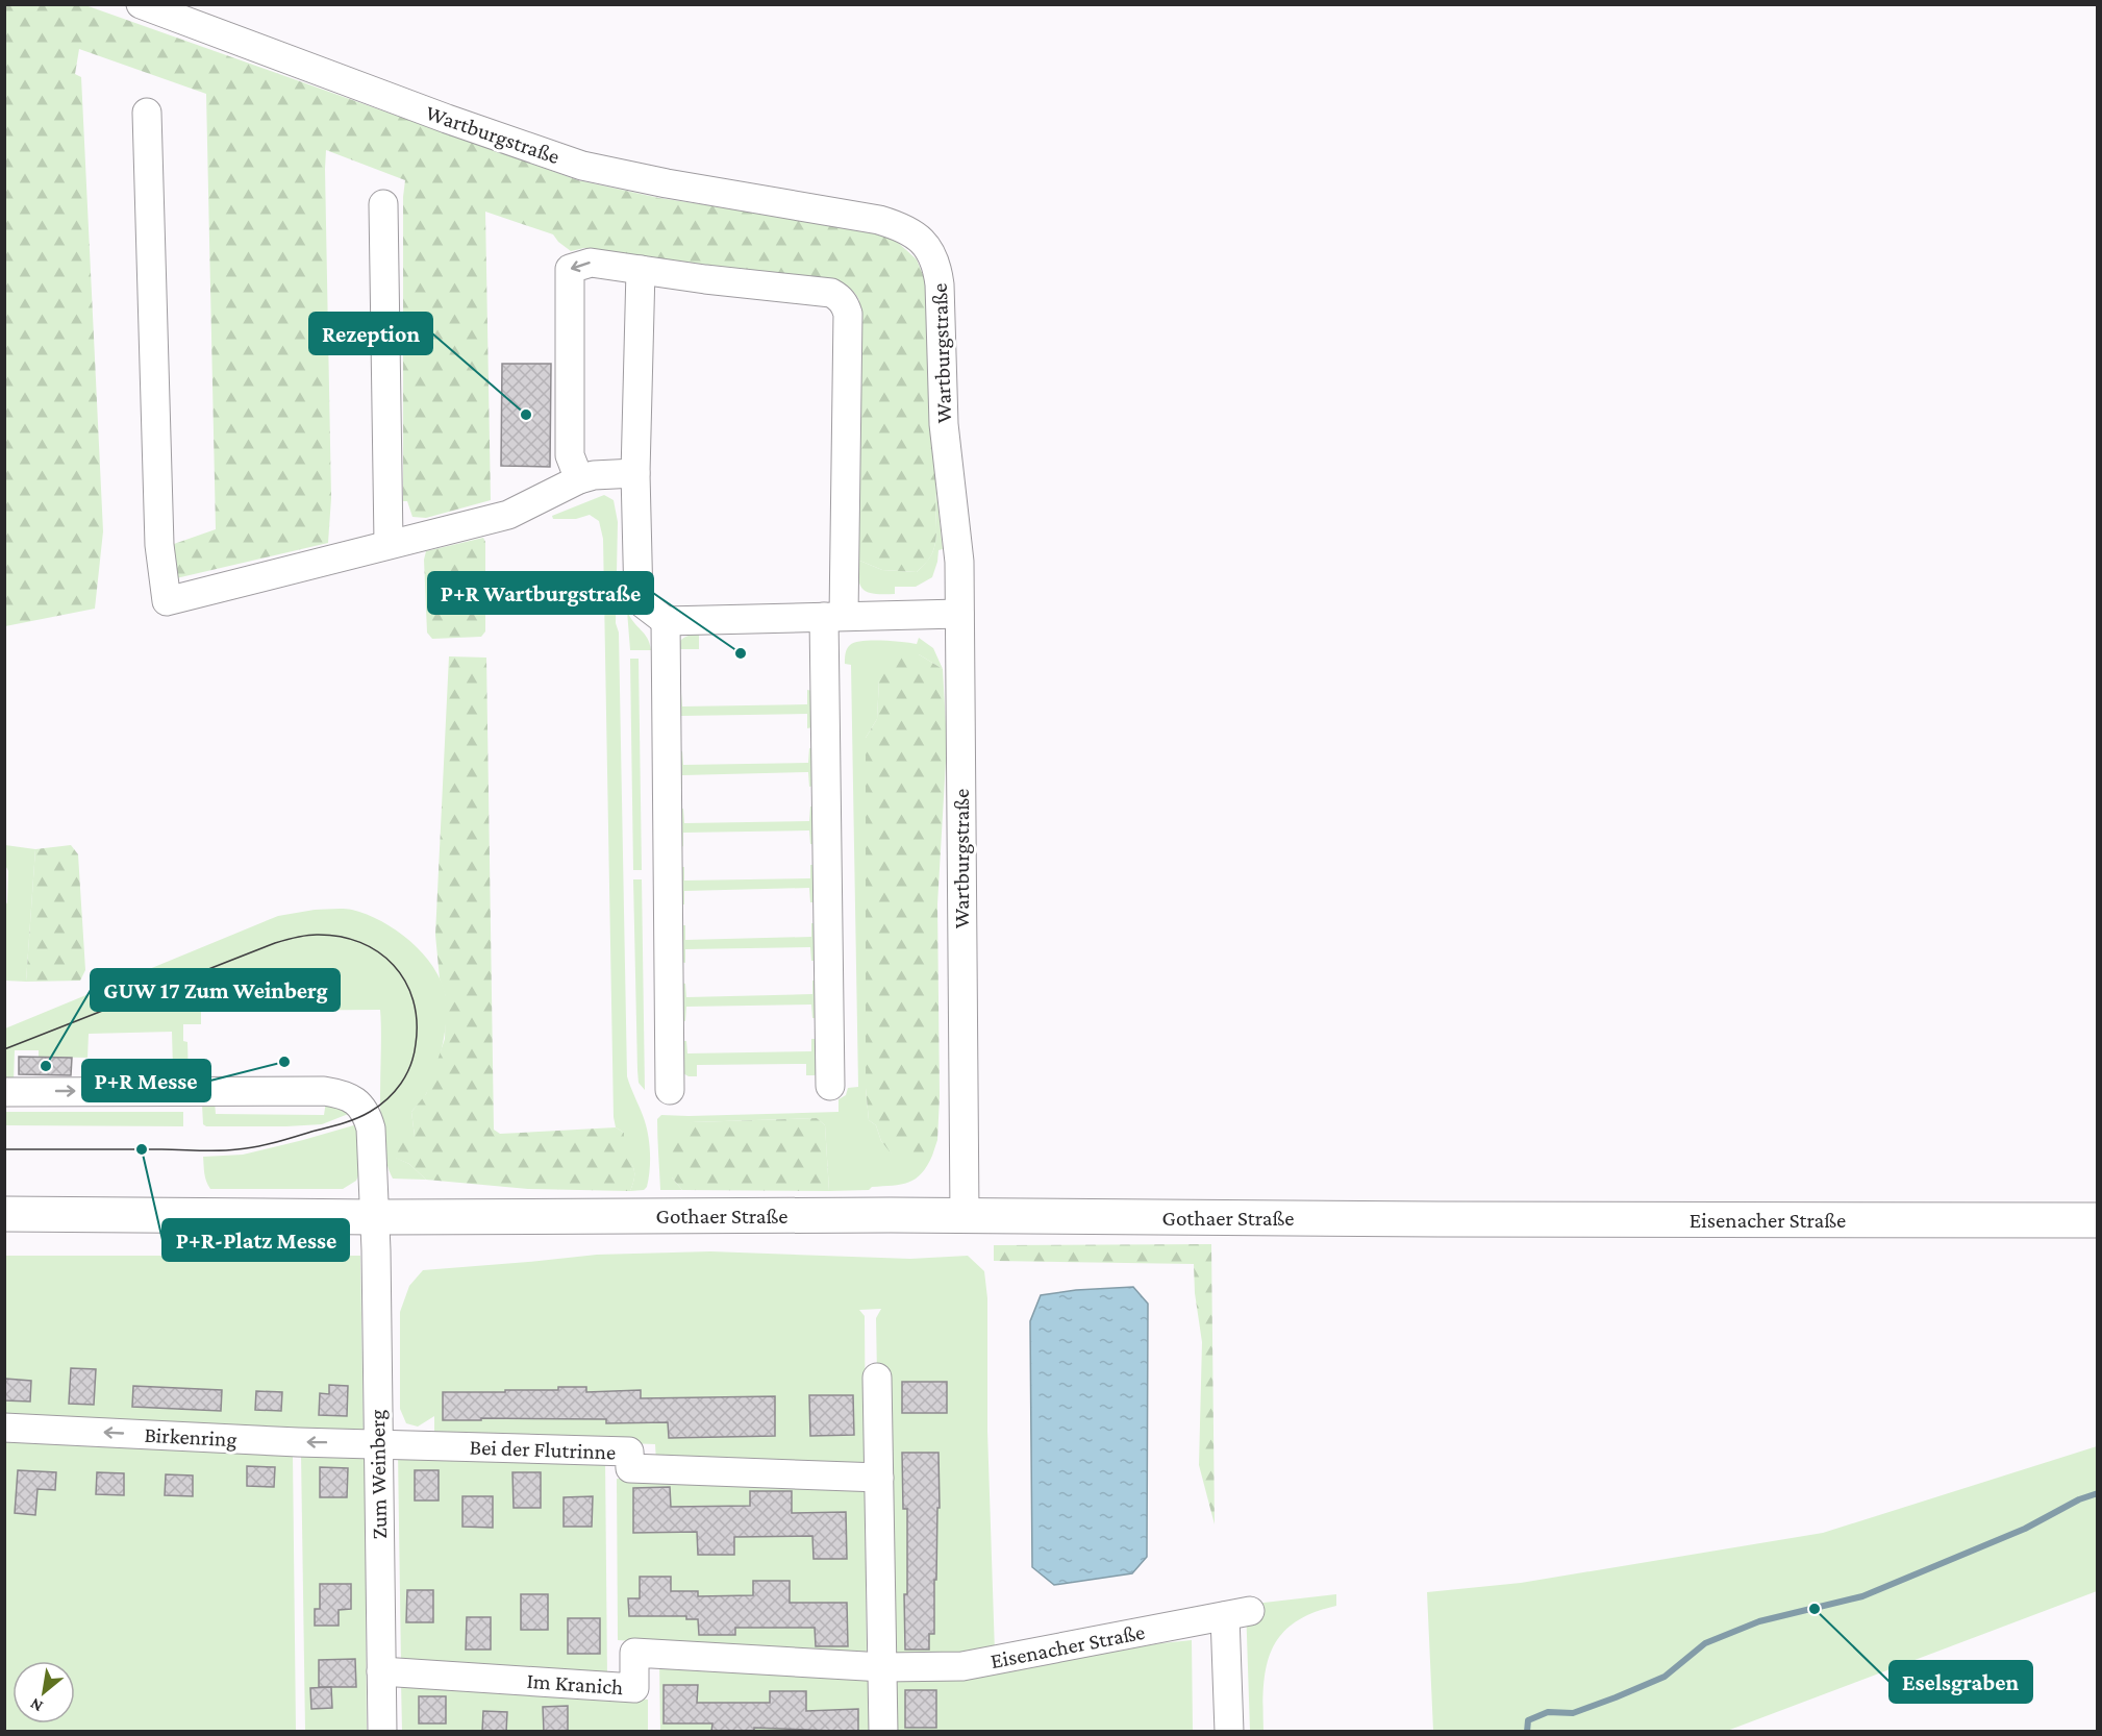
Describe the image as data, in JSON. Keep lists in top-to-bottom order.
{
  "streets": {
    "main road": ["Gothaer Straße", "Eisenacher Straße"],
    "street": [
      "Wartburgstraße",
      "Birkenring",
      "Bei der Flutrinne",
      "Zum Weinberg",
      "Im Kranich"
    ]
  },
  "crossings": [
    ["Wartburgstraße", "Gothaer Straße"],
    ["Gothaer Straße", "Eisenacher Straße"],
    ["Gothaer Straße", "Zum Weinberg"],
    ["Eisenacher Straße", "Im Kranich"],
    ["Birkenring", "Bei der Flutrinne"],
    ["Birkenring", "Zum Weinberg"],
    ["Bei der Flutrinne", "Zum Weinberg"],
    ["Zum Weinberg", "Im Kranich"]
  ],
  "one_way": ["Birkenring", "Zum Weinberg"],
  "places": [
    "Rezeption",
    "P+R Wartburgstraße",
    "P+R Messe",
    "GUW 17 Zum Weinberg",
    "P+R-Platz Messe",
    "Eselsgraben"
  ],
  "north": "bottom left"
}
